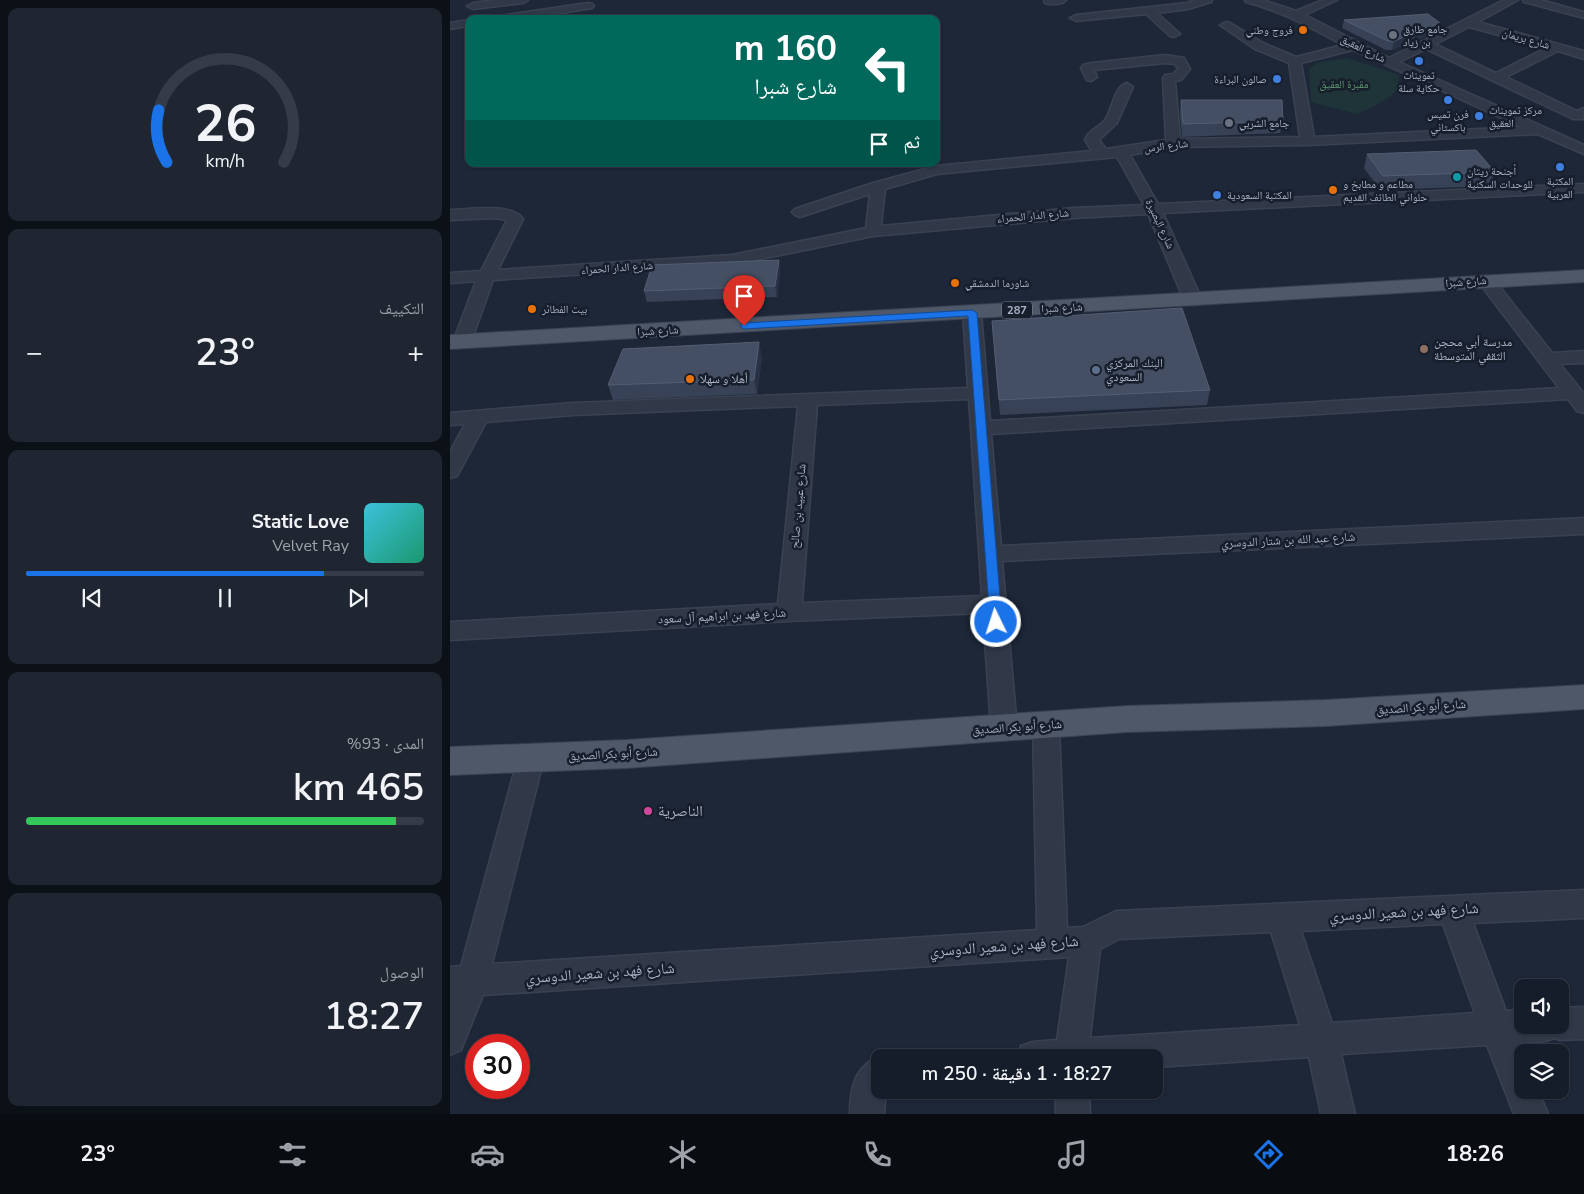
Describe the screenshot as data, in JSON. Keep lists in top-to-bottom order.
{
  "streets": {
    "main road": ["شارع شبرا", "287", "شارع أبو بكر الصديق"],
    "street": [
      "شارع بريمان",
      "شارع العقيق",
      "شارع الرس",
      "شارع الدار الحمراء",
      "شارع البصيرة",
      "شارع عبيد بن صالح",
      "شارع عبد الله بن شتار الدوسري",
      "شارع فهد بن ابراهيم آل سعود",
      "شارع فهد بن شعير الدوسري"
    ]
  },
  "crossings": [
    ["شارع العقيق", "شارع الرس"],
    ["شارع الرس", "شارع البصيرة"],
    ["شارع الدار الحمراء", "شارع البصيرة"],
    ["شارع البصيرة", "شارع شبرا"],
    ["شارع عبيد بن صالح", "شارع فهد بن ابراهيم آل سعود"]
  ],
  "parks": ["مقبرة العقيق"],
  "places": [
    "فروج وطني",
    "جامع طارق بن زياد",
    "تموينات حكاية سلة",
    "صالون البراءة",
    "فرن تميس باكستاني",
    "مركز تموينات العقيق",
    "جامع الشربي",
    "المكتبة العربية",
    "أجنحة ريتان للوحدات السكنية",
    "مطاعم و مطابخ و حلواني الطائف القديم",
    "المكتبة السعودية",
    "شاورما الدمشقي",
    "بيت الفطائر",
    "مدرسة أبي محجن الثقفي المتوسطة",
    "البنك المركزي السعودي",
    "أهلا و سهلا",
    "الناصرية"
  ],
  "page": {
    "turn": ["160 m", "شارع شبرا"],
    "then": "ثم",
    "tile": [
      "التكييف",
      ["المدى · 93%", "465 km"],
      ["الوصول", "18:27"]
    ],
    "heat": ["−", "23°", "+"],
    "song": ["Static Love", "Velvet Ray"],
    "limit": "30",
    "trip": "18:27 · 1 دقيقة · 250 m",
    "tabs": ["18:26", "23°"],
    "gauge": ["26", "km/h"]
  }
}
